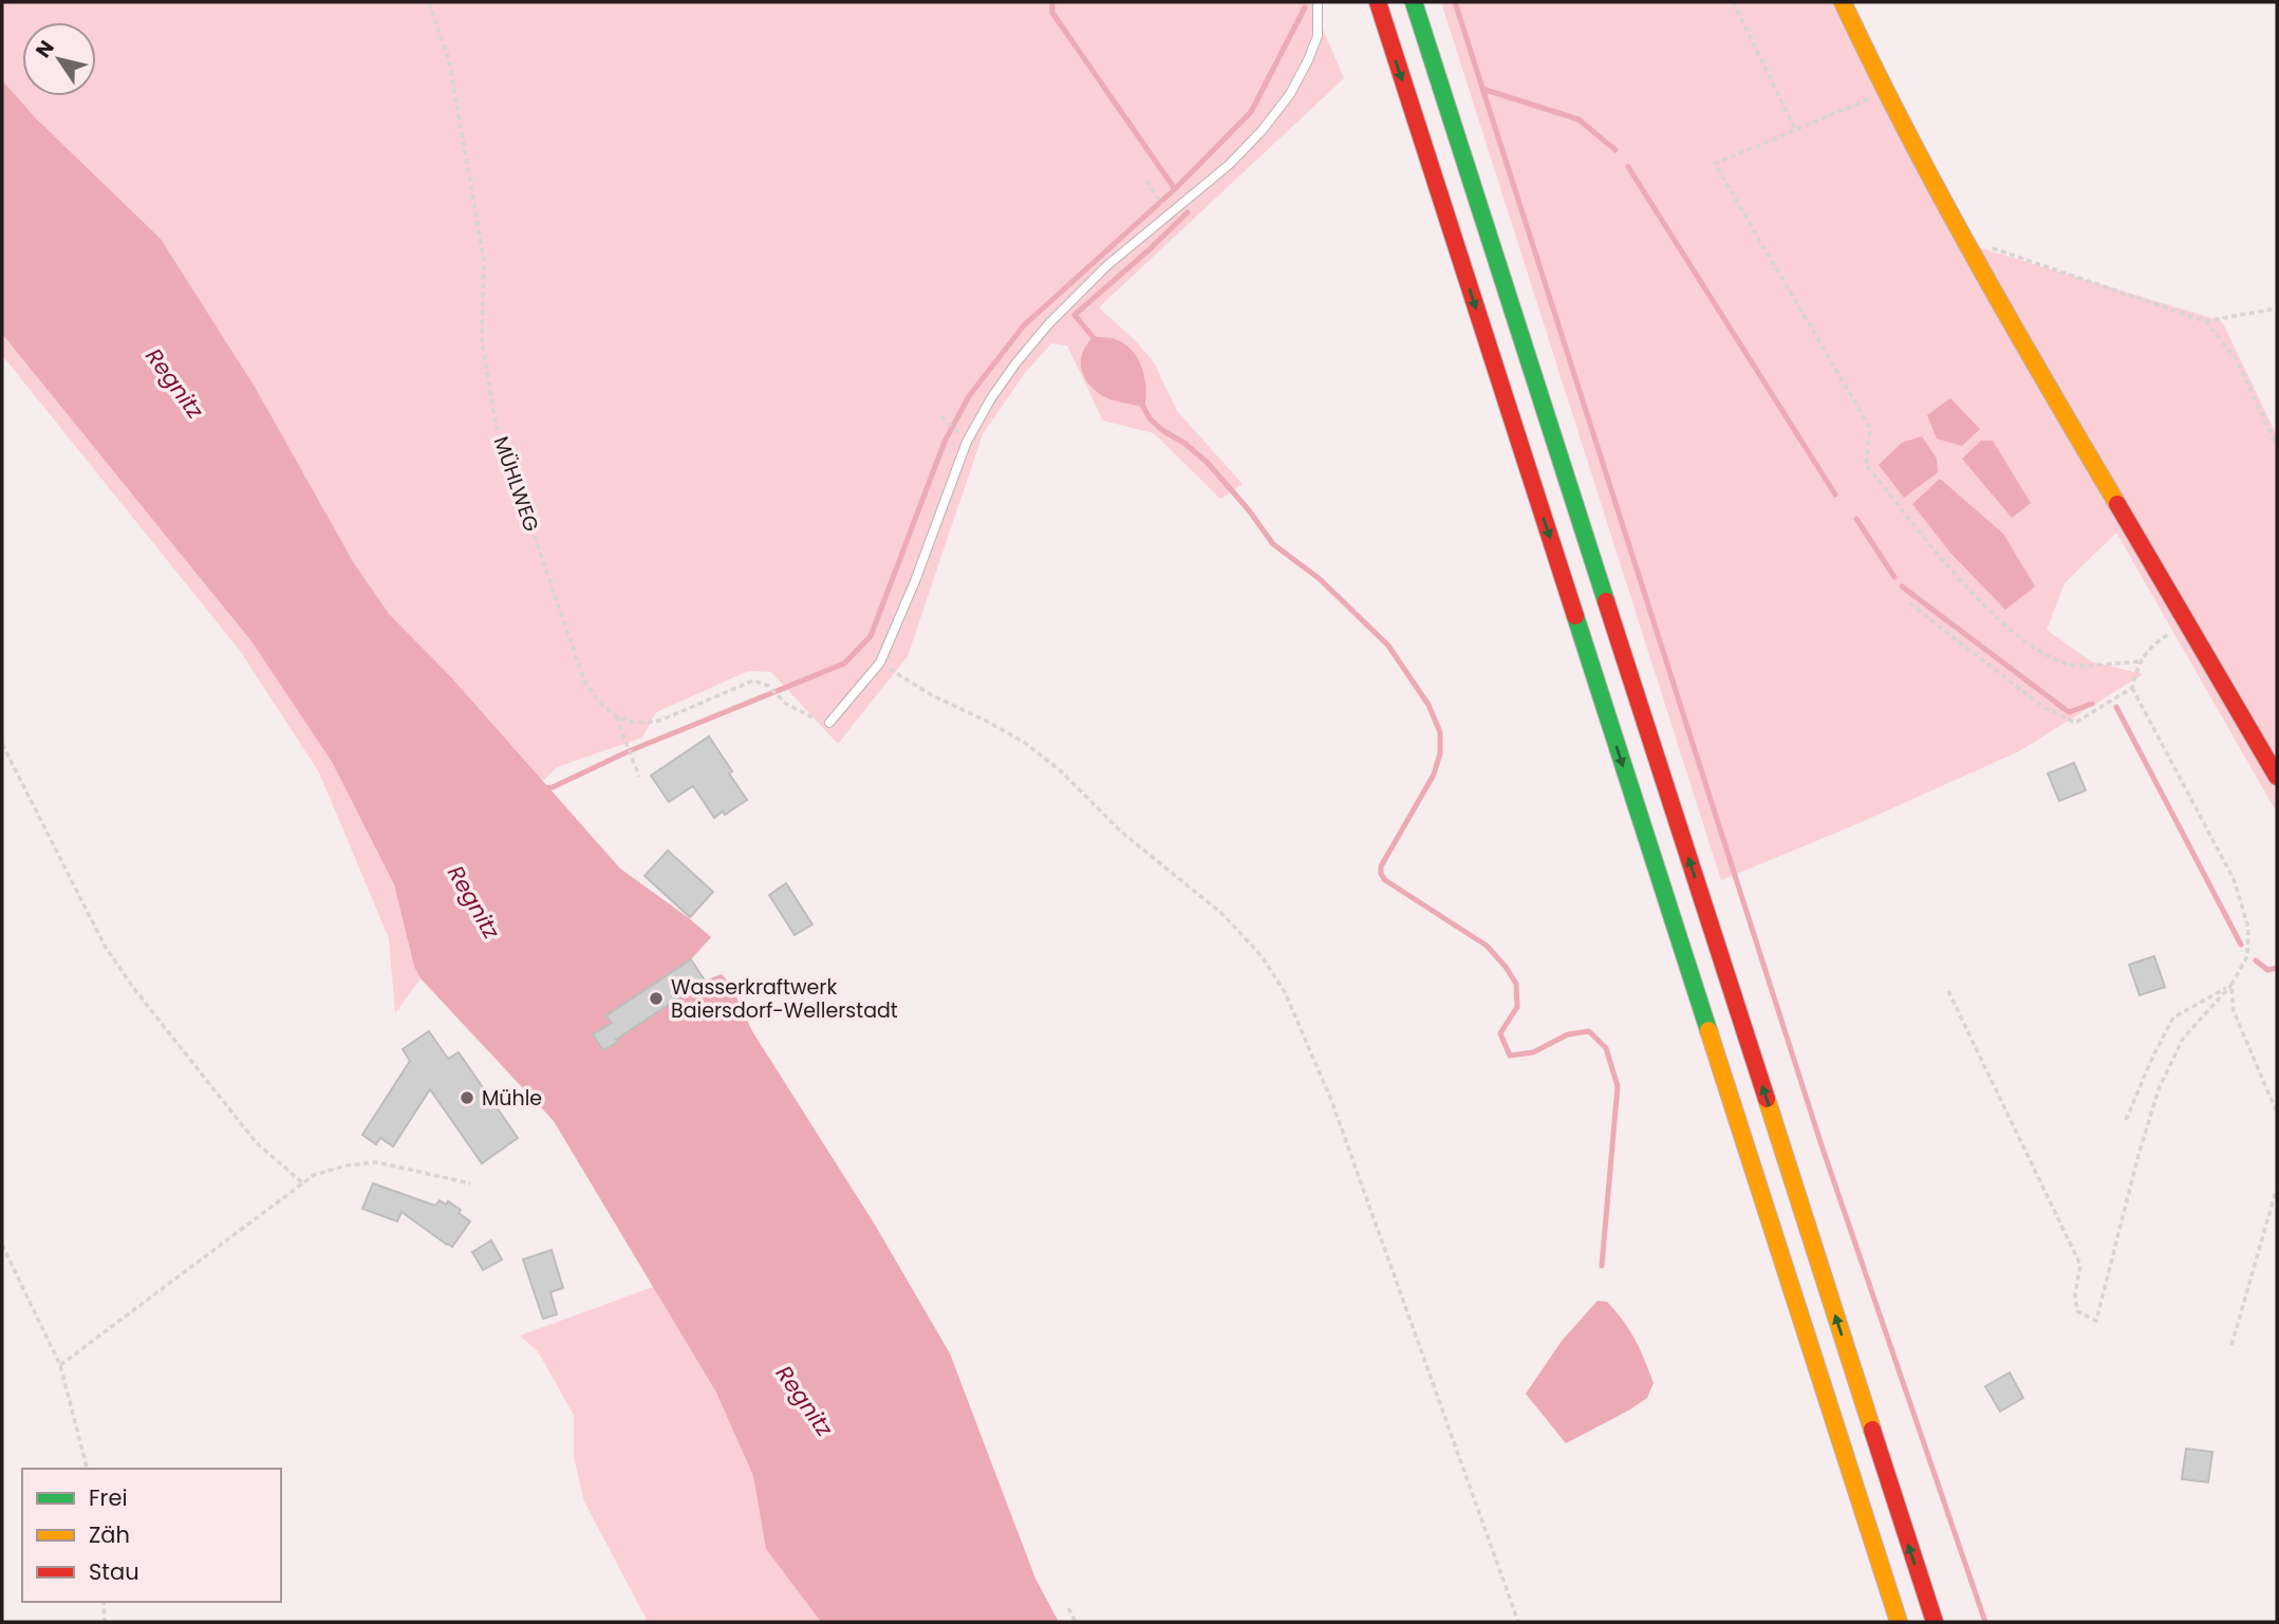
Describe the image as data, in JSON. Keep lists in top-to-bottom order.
{
  "streets": {
    "path": ["MÜHLWEG"]
  },
  "water": ["Regnitz"],
  "places": ["Wasserkraftwerk Baiersdorf-Wellerstadt", "Mühle"],
  "legend": ["Frei", "Zäh", "Stau"],
  "north": "top left"
}
